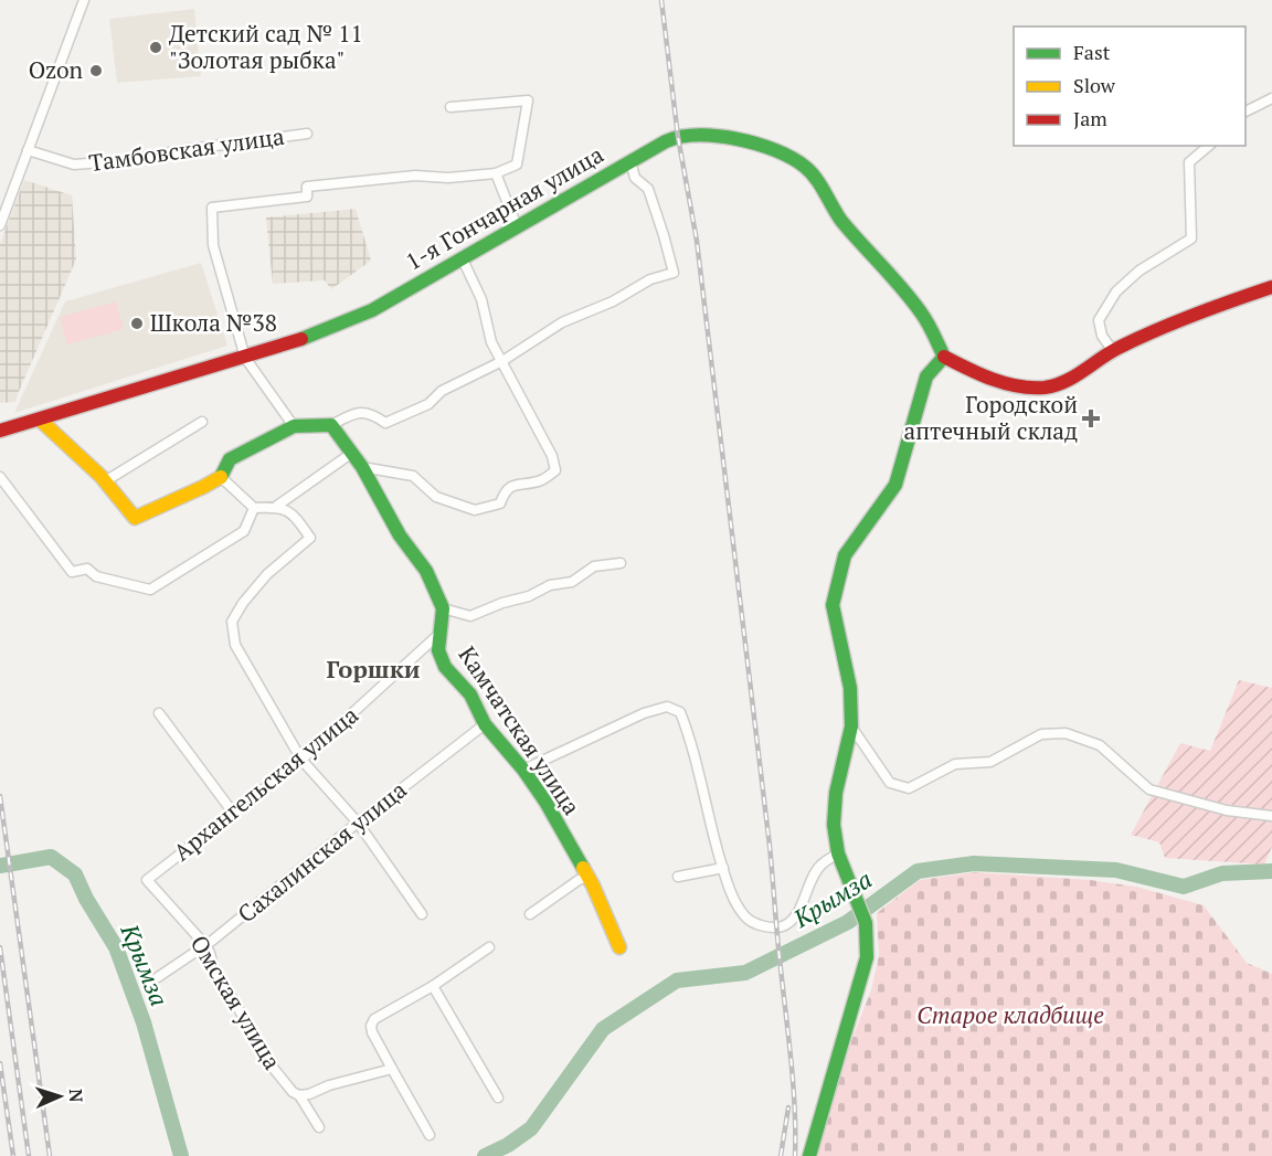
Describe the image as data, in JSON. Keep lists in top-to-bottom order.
{
  "streets": {
    "street": [
      "Тамбовская улица",
      "1-я Гончарная улица",
      "Камчатская улица",
      "Архангельская улица",
      "Сахалинская улица",
      "Омская улица"
    ]
  },
  "crossings": [
    ["Камчатская улица", "Архангельская улица"],
    ["Камчатская улица", "Сахалинская улица"],
    ["Архангельская улица", "Омская улица"],
    ["Сахалинская улица", "Омская улица"]
  ],
  "districts": ["Горшки"],
  "water": ["Крымза"],
  "parks": ["Старое кладбище"],
  "places": {
    "other": ["Детский сад № 11 \"Золотая рыбка\"", "Ozon", "Школа №38"],
    "health": ["Городской аптечный склад"]
  },
  "legend": ["Fast", "Slow", "Jam"],
  "north": "right"
}
